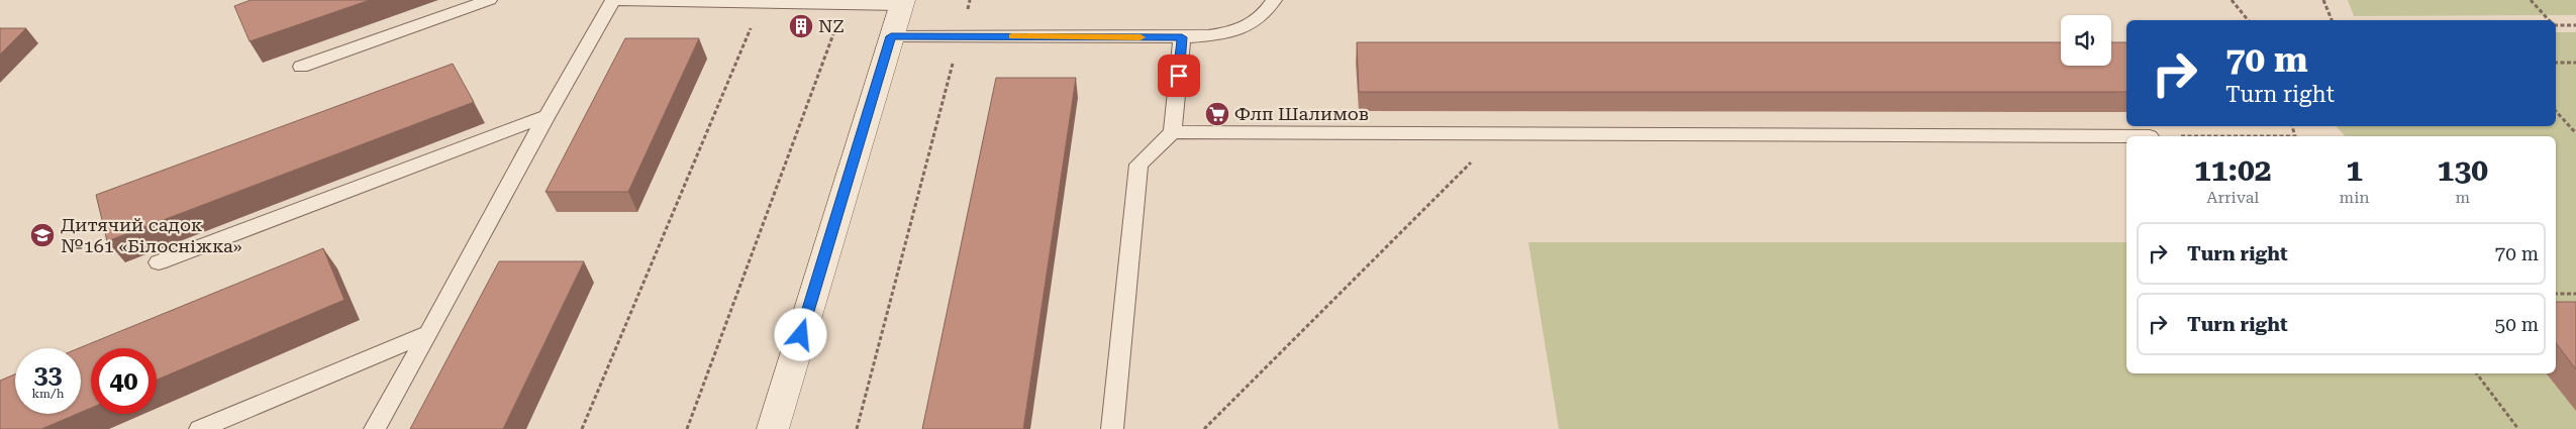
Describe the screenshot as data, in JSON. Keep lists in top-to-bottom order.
{
  "places": {
    "building": ["NZ"],
    "supermarket": ["Флп Шалимов"],
    "school or university": ["Дитячий садок №161 «Білосніжка»"]
  },
  "page": {
    "turn": ["70 m", "Turn right"],
    "eta": [
      "11:02",
      "Arrival",
      "1",
      "min",
      "130",
      "m"
    ],
    "list": [
      {
        "name": "Turn right",
        "value": "70 m"
      },
      {
        "name": "Turn right",
        "value": "50 m"
      }
    ],
    "speed": "33 km/h",
    "limit": "40"
  }
}
